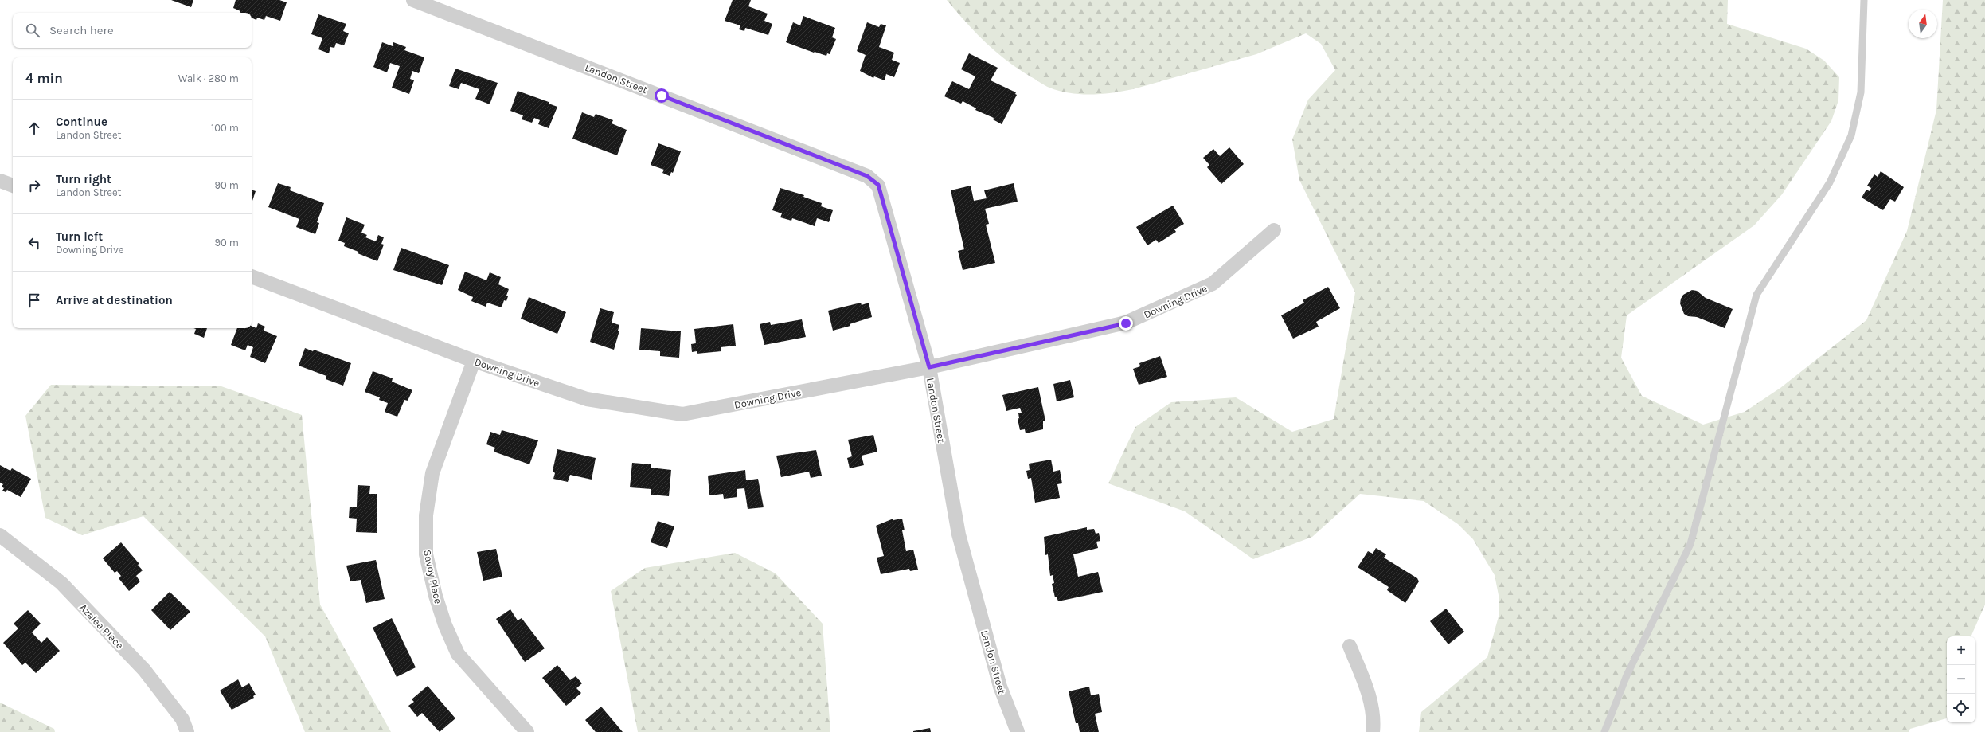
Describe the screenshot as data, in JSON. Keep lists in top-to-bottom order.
{
  "streets": {
    "street": [
      "Landon Street",
      "Downing Drive",
      "Savoy Place",
      "Azalea Place"
    ]
  },
  "crossings": [
    ["Landon Street", "Downing Drive"],
    ["Downing Drive", "Savoy Place"]
  ],
  "north": "top",
  "page": {
    "search": "Search here",
    "heading": ["4 min", "Walk · 280 m"],
    "list": [
      ["Continue", "Landon Street", "100 m"],
      ["Turn right", "Landon Street", "90 m"],
      ["Turn left", "Downing Drive", "90 m"],
      "Arrive at destination"
    ],
    "map_buttons": ["+", "−"]
  }
}
